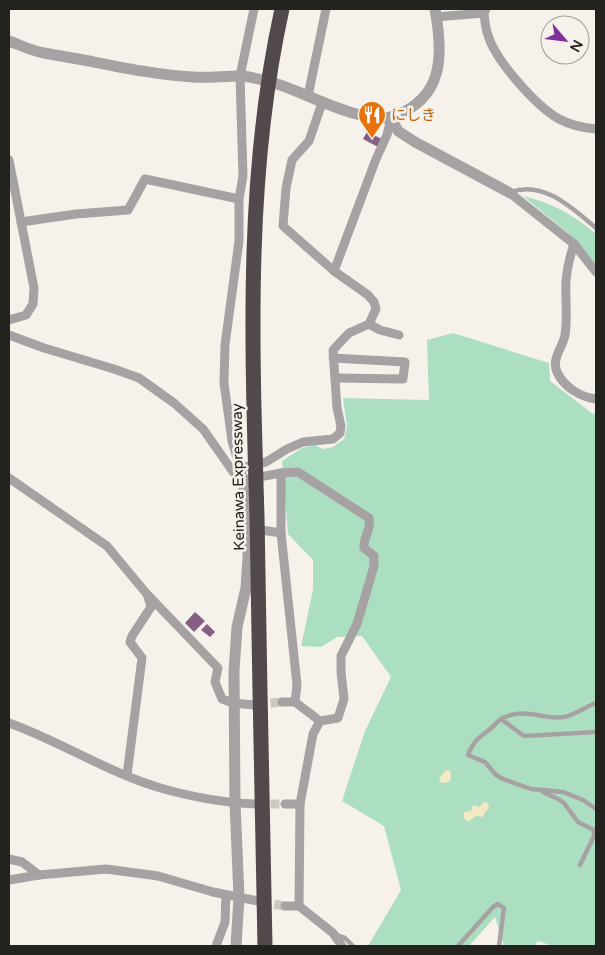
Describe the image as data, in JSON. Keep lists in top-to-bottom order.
{
  "streets": {
    "highway": ["Keinawa Expressway"]
  },
  "places": {
    "restaurant": ["にしき"]
  },
  "north": "bottom right"
}
